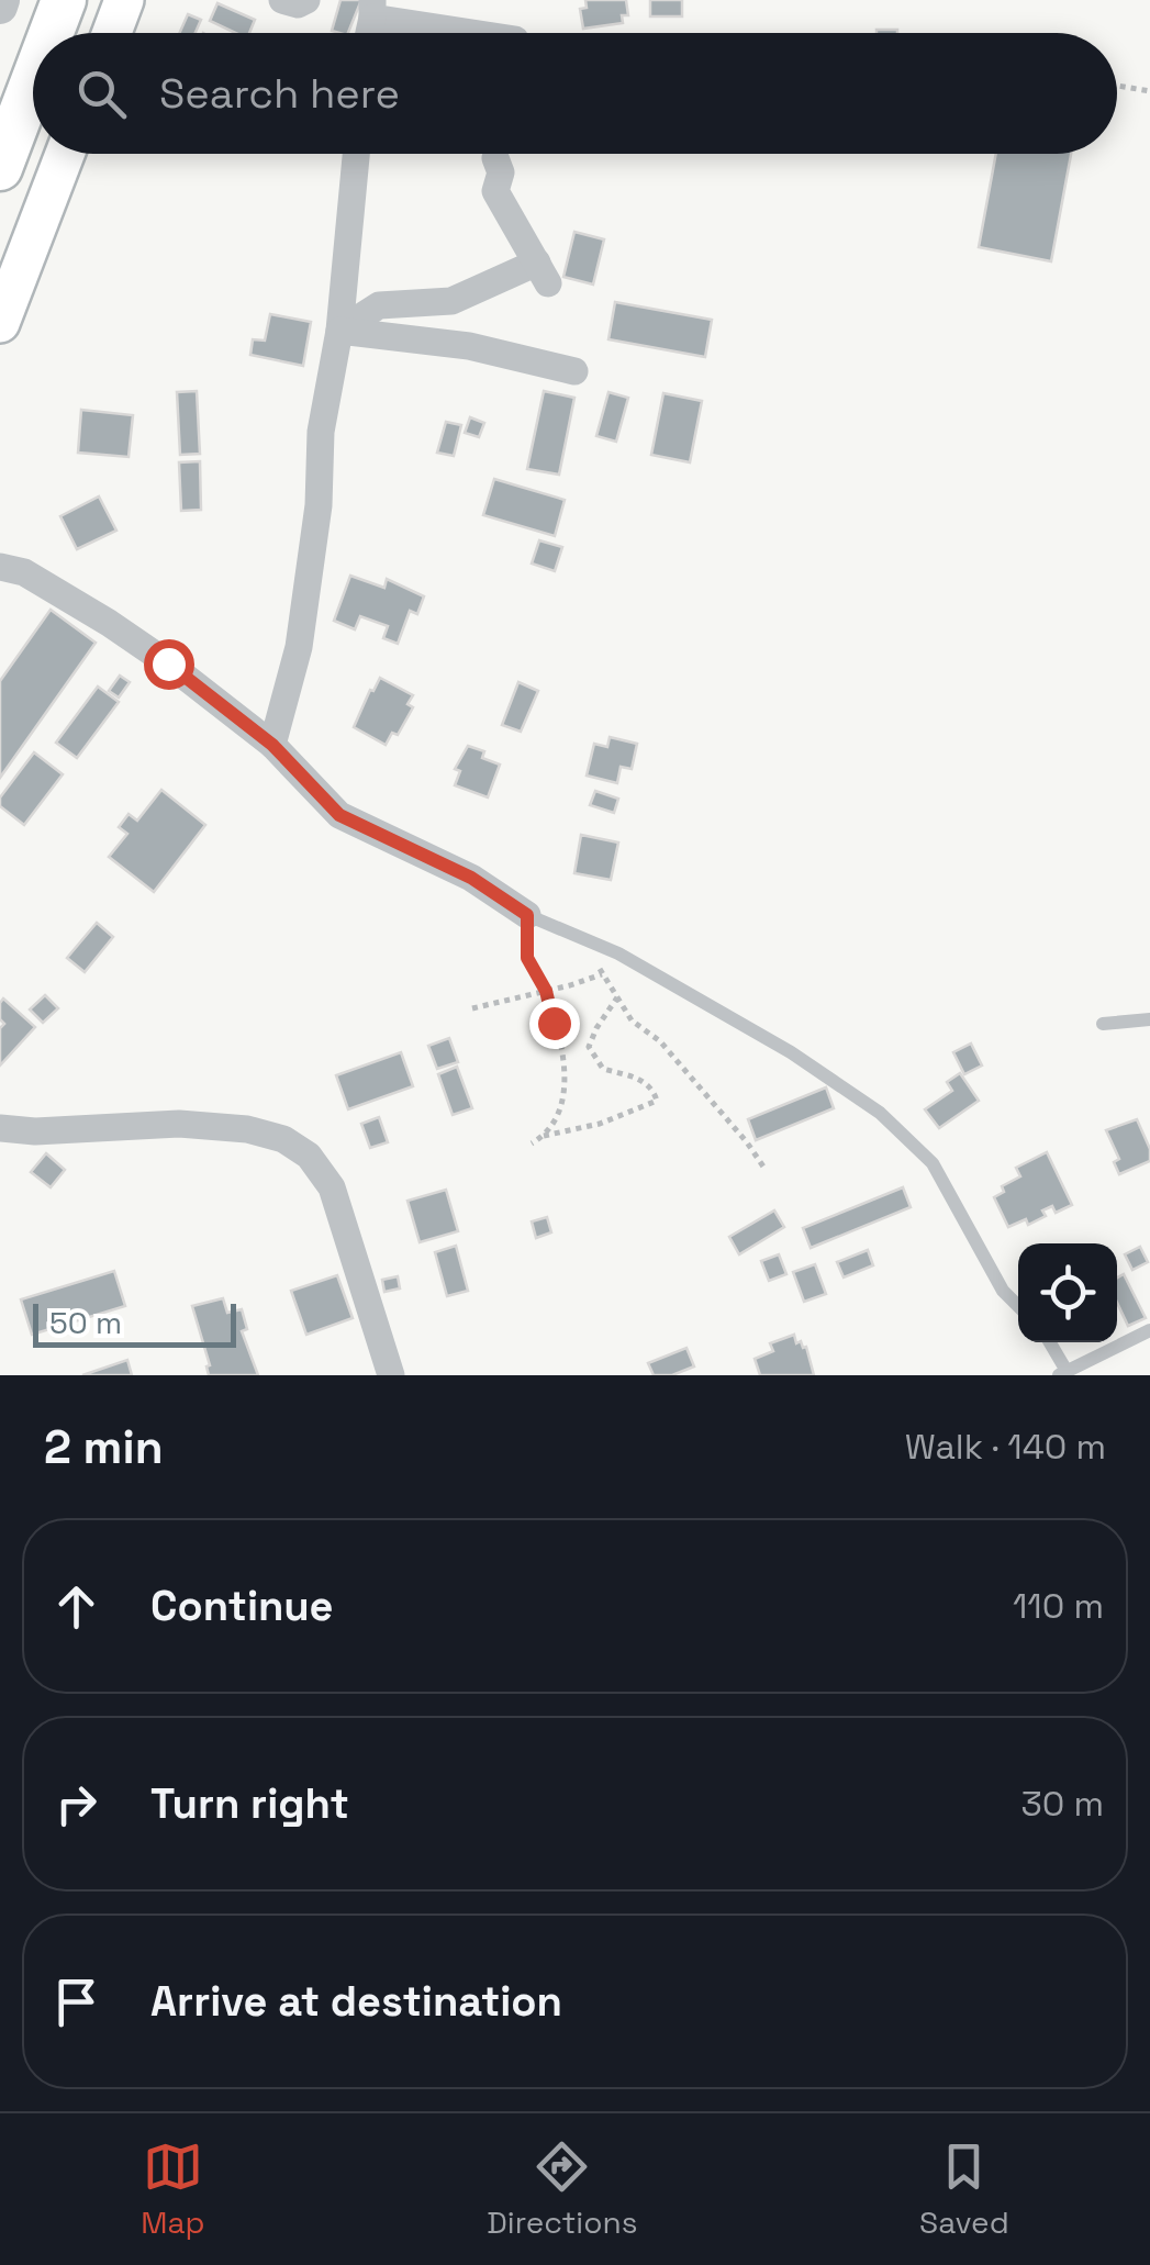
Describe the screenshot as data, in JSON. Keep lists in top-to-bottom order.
{
  "scale_bar": "50 m",
  "page": {
    "search": "Search here",
    "scale": "50 m",
    "heading": ["2 min", "Walk · 140 m"],
    "list": [
      ["Continue", "110 m"],
      ["Turn right", "30 m"],
      "Arrive at destination"
    ],
    "nav": ["Map", "Directions", "Saved"]
  }
}
